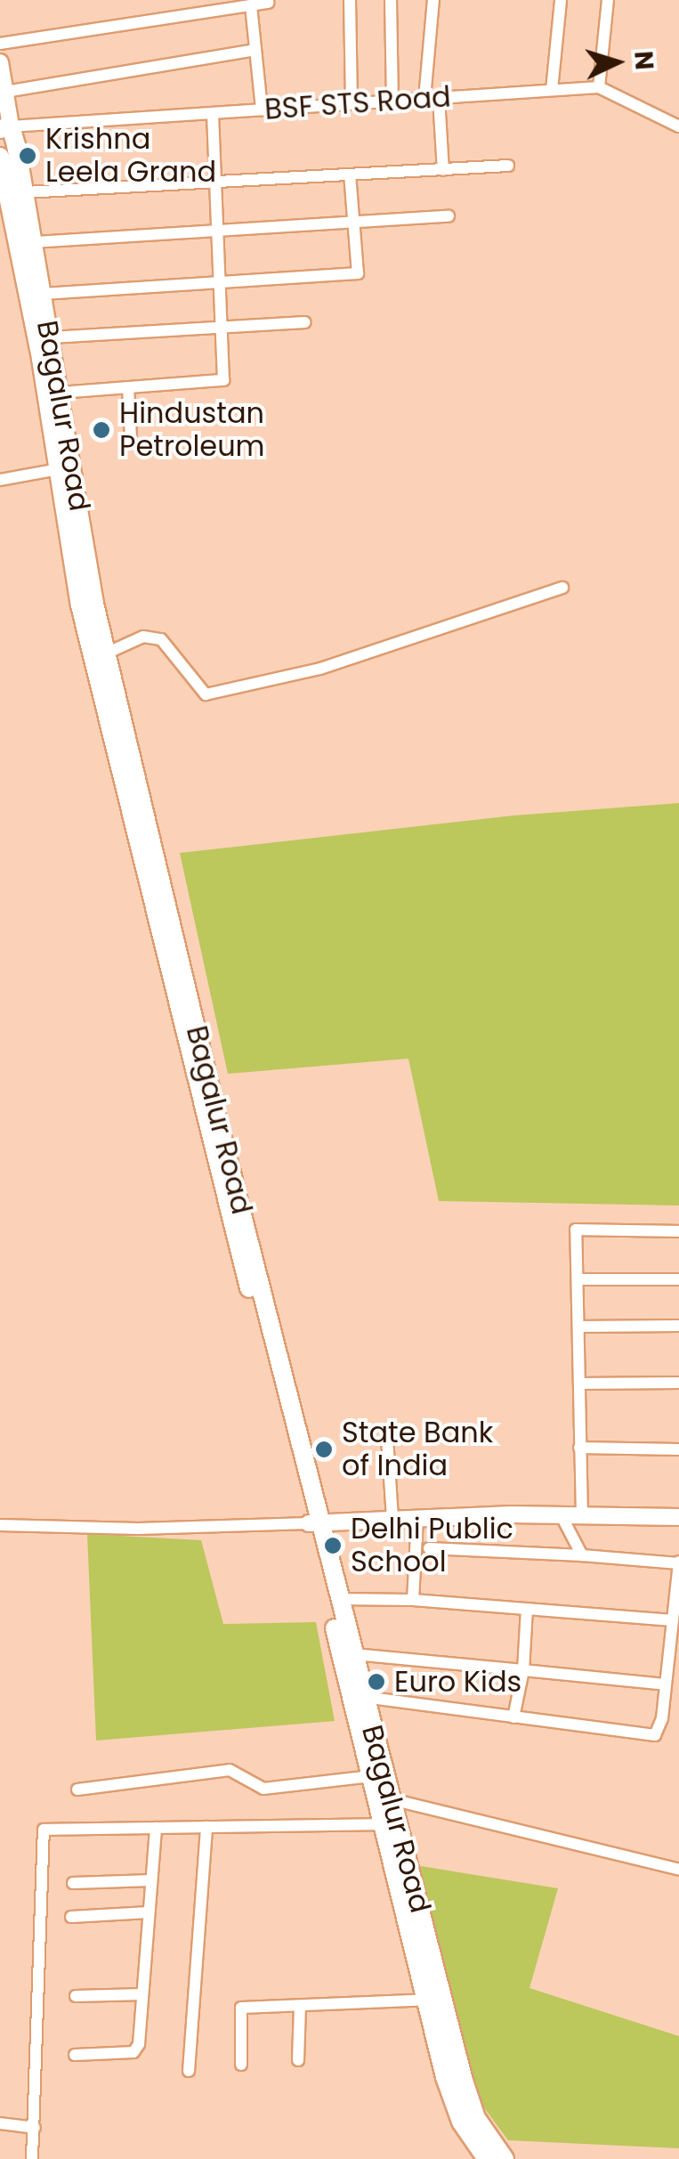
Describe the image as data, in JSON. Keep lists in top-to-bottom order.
{
  "streets": {
    "main road": ["Bagalur Road"],
    "street": ["BSF STS Road"]
  },
  "crossings": [
    ["BSF STS Road", "Bagalur Road"]
  ],
  "places": [
    "Krishna Leela Grand",
    "Hindustan Petroleum",
    "State Bank of India",
    "Delhi Public School",
    "Euro Kids"
  ],
  "north": "right"
}
